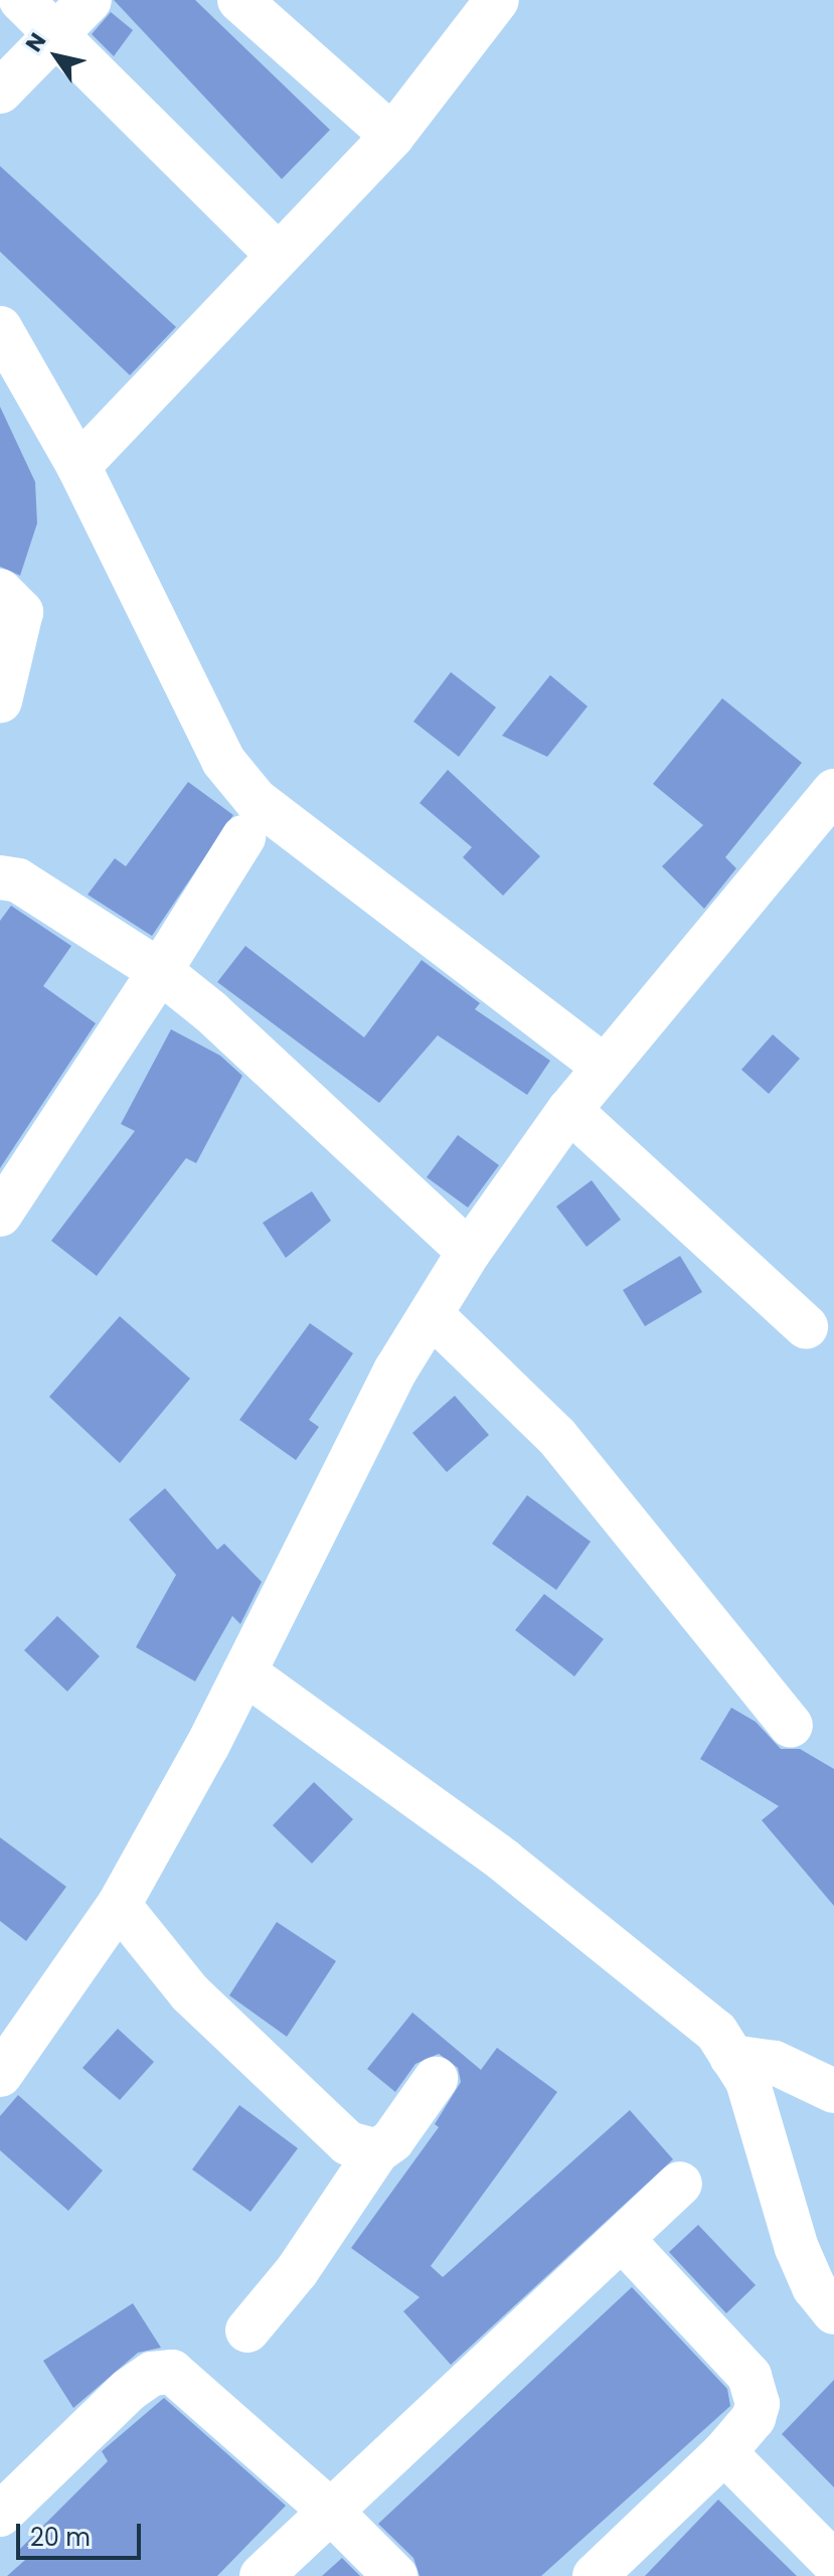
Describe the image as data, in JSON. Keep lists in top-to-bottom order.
{
  "scale_bar": "20 m",
  "north": "top left"
}
